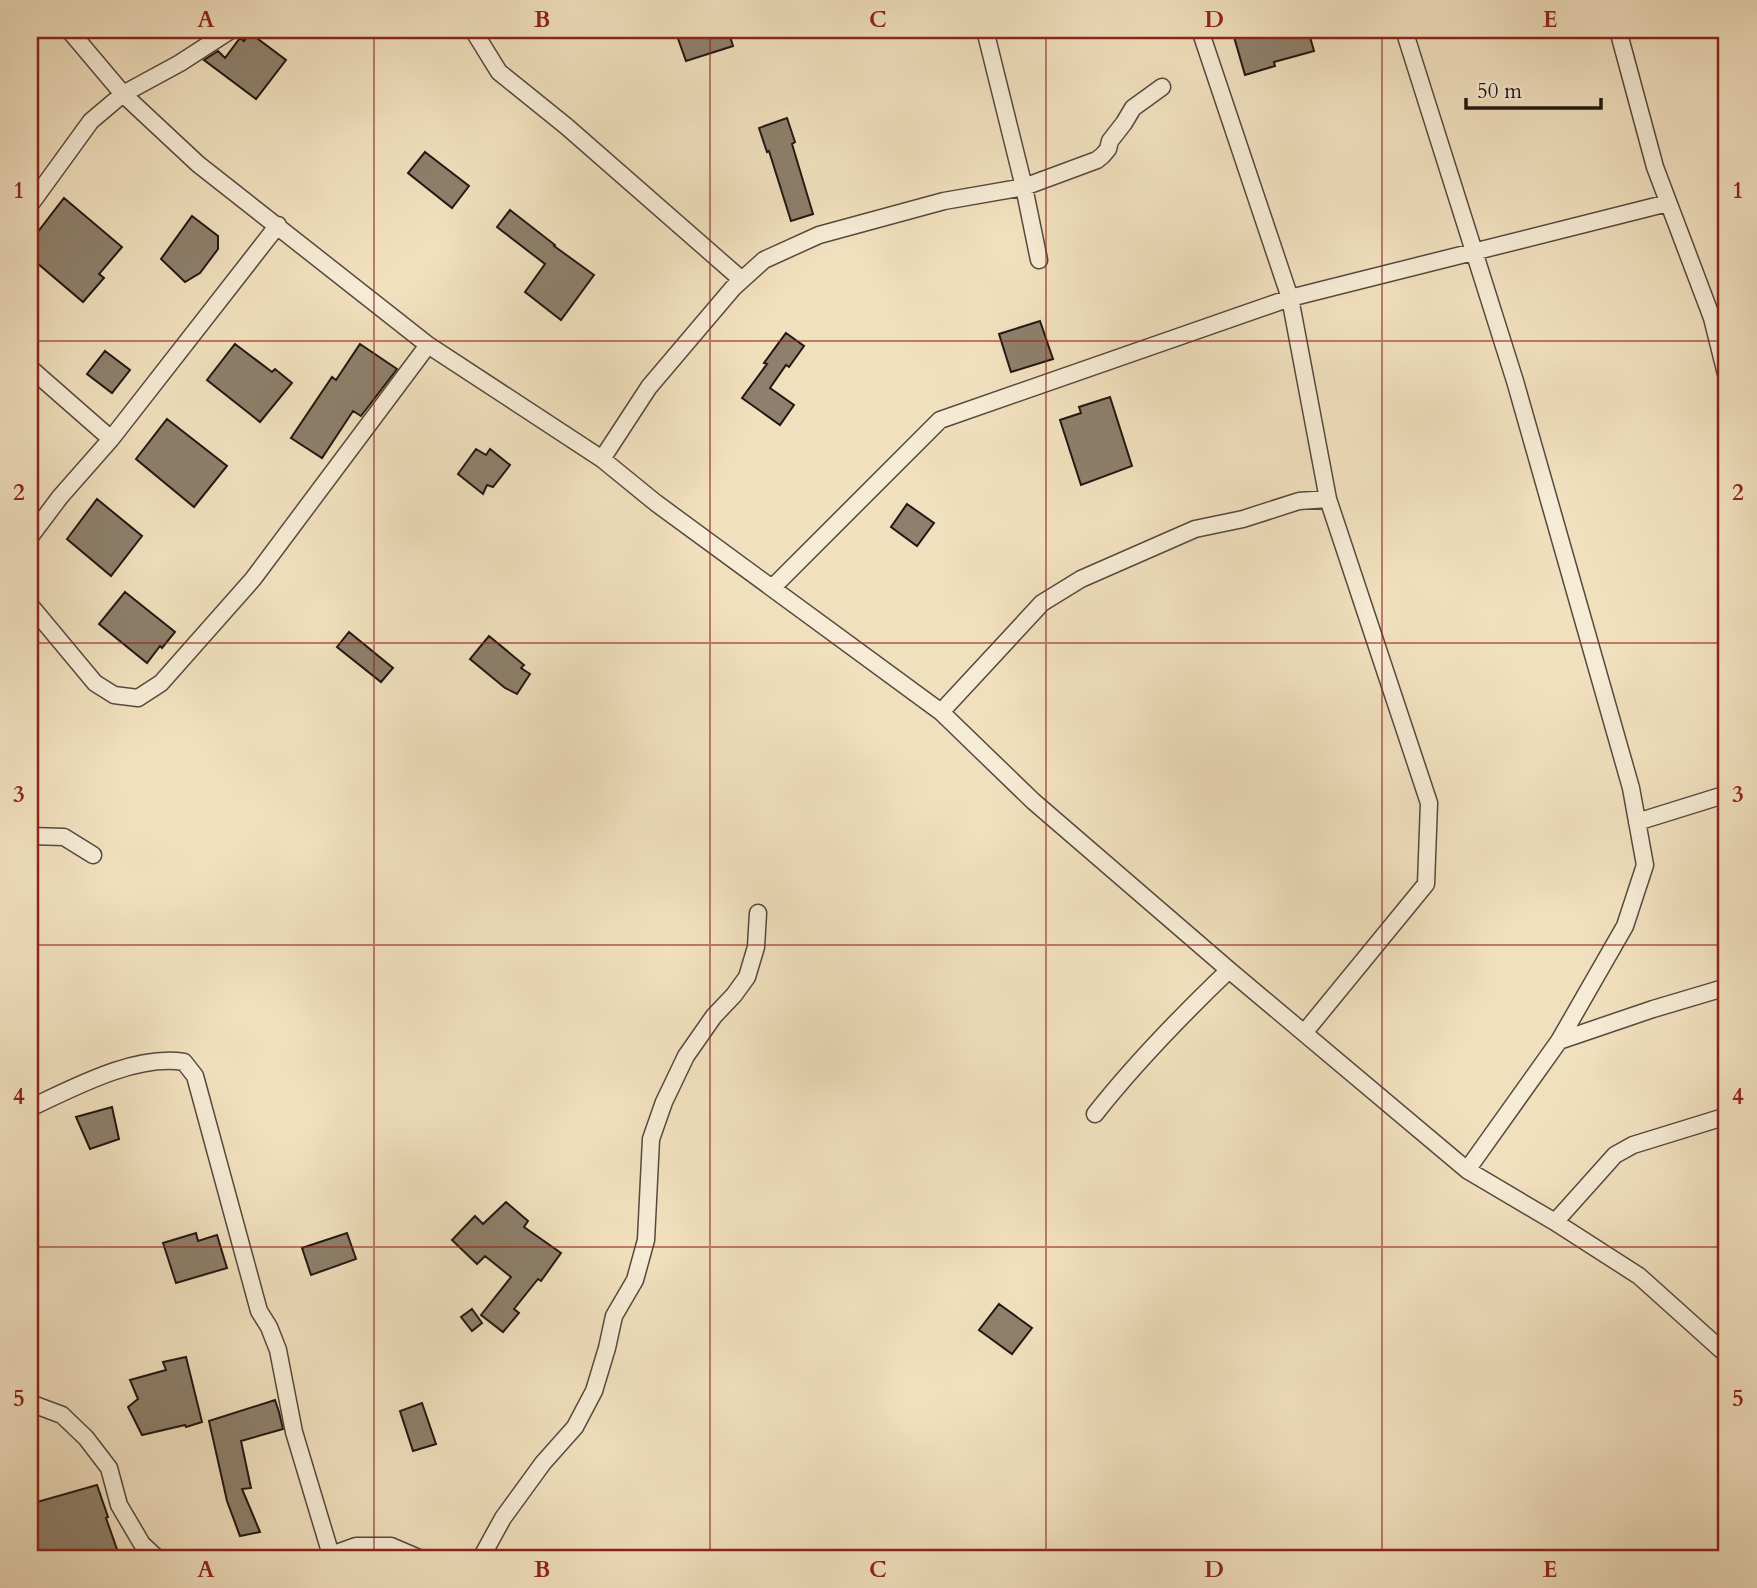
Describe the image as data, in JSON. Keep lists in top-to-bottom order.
{
  "scale_bar": "50 m",
  "grid": {
    "columns": [
      "A",
      "B",
      "C",
      "D",
      "E"
    ],
    "rows": [
      "1",
      "2",
      "3",
      "4",
      "5"
    ]
  }
}
